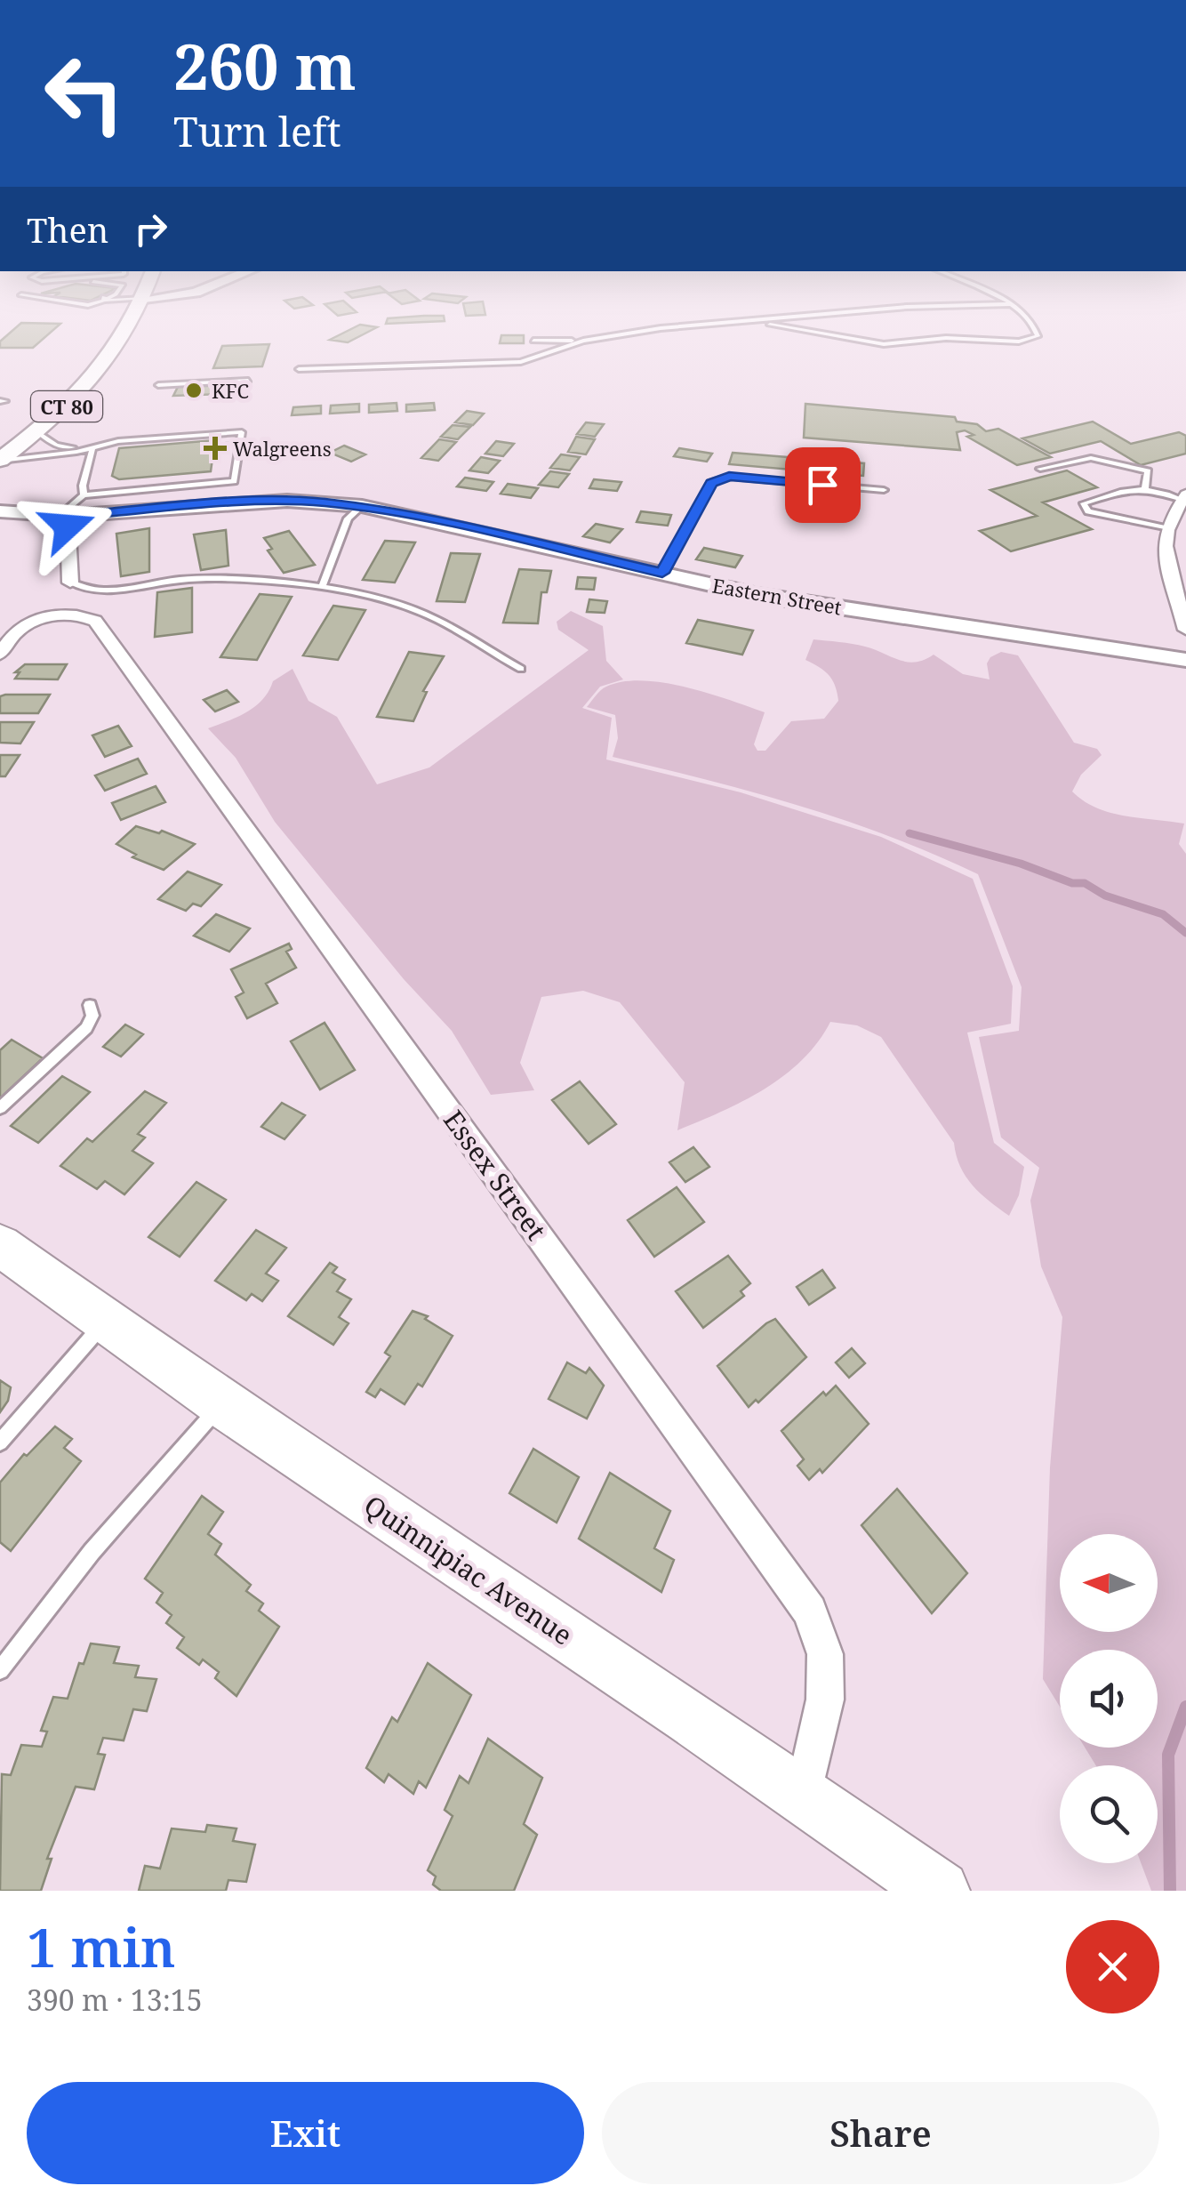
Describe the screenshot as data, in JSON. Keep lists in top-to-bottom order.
{
  "streets": {
    "main road": ["CT 80", "Quinnipiac Avenue"],
    "street": ["Eastern Street", "Essex Street"]
  },
  "crossings": [
    ["Essex Street", "Quinnipiac Avenue"]
  ],
  "places": {
    "other": ["KFC"],
    "health": ["Walgreens"]
  },
  "north": "left",
  "page": {
    "turn": ["260 m", "Turn left"],
    "then": "Then",
    "heading": ["1 min", "390 m · 13:15"],
    "buttons": ["Exit", "Share"]
  }
}
